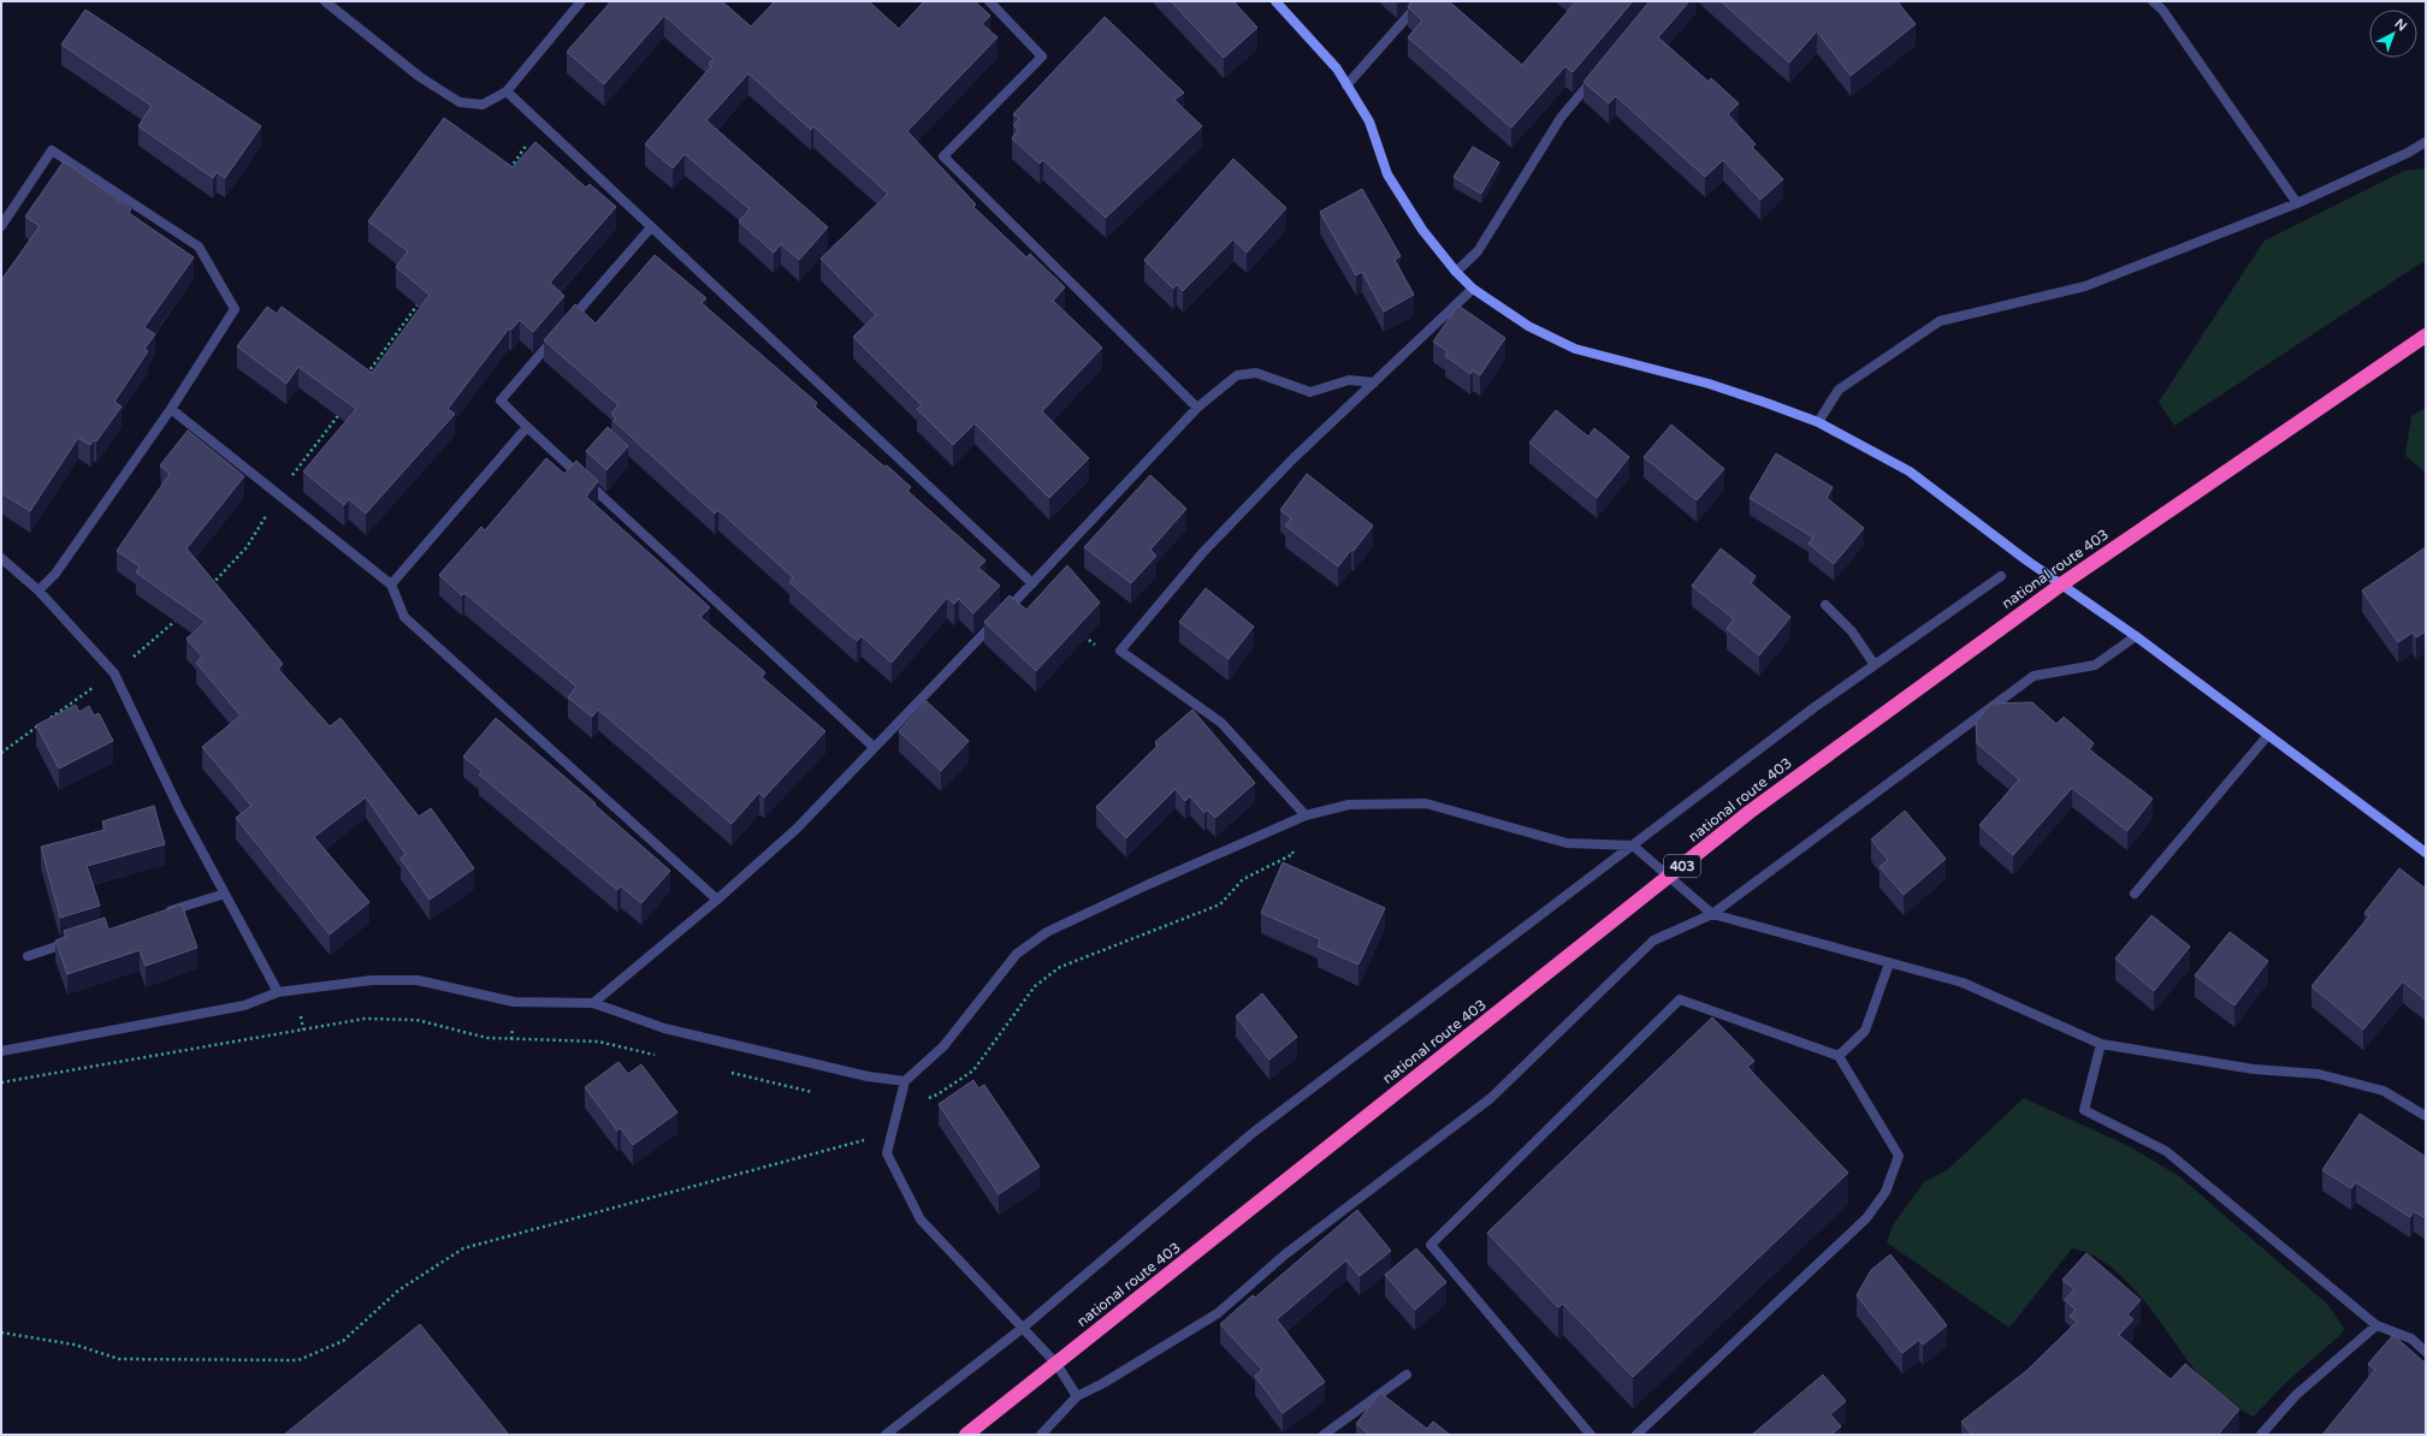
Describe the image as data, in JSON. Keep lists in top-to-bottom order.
{
  "streets": {
    "highway": ["national route 403", "403"]
  },
  "north": "top right"
}
